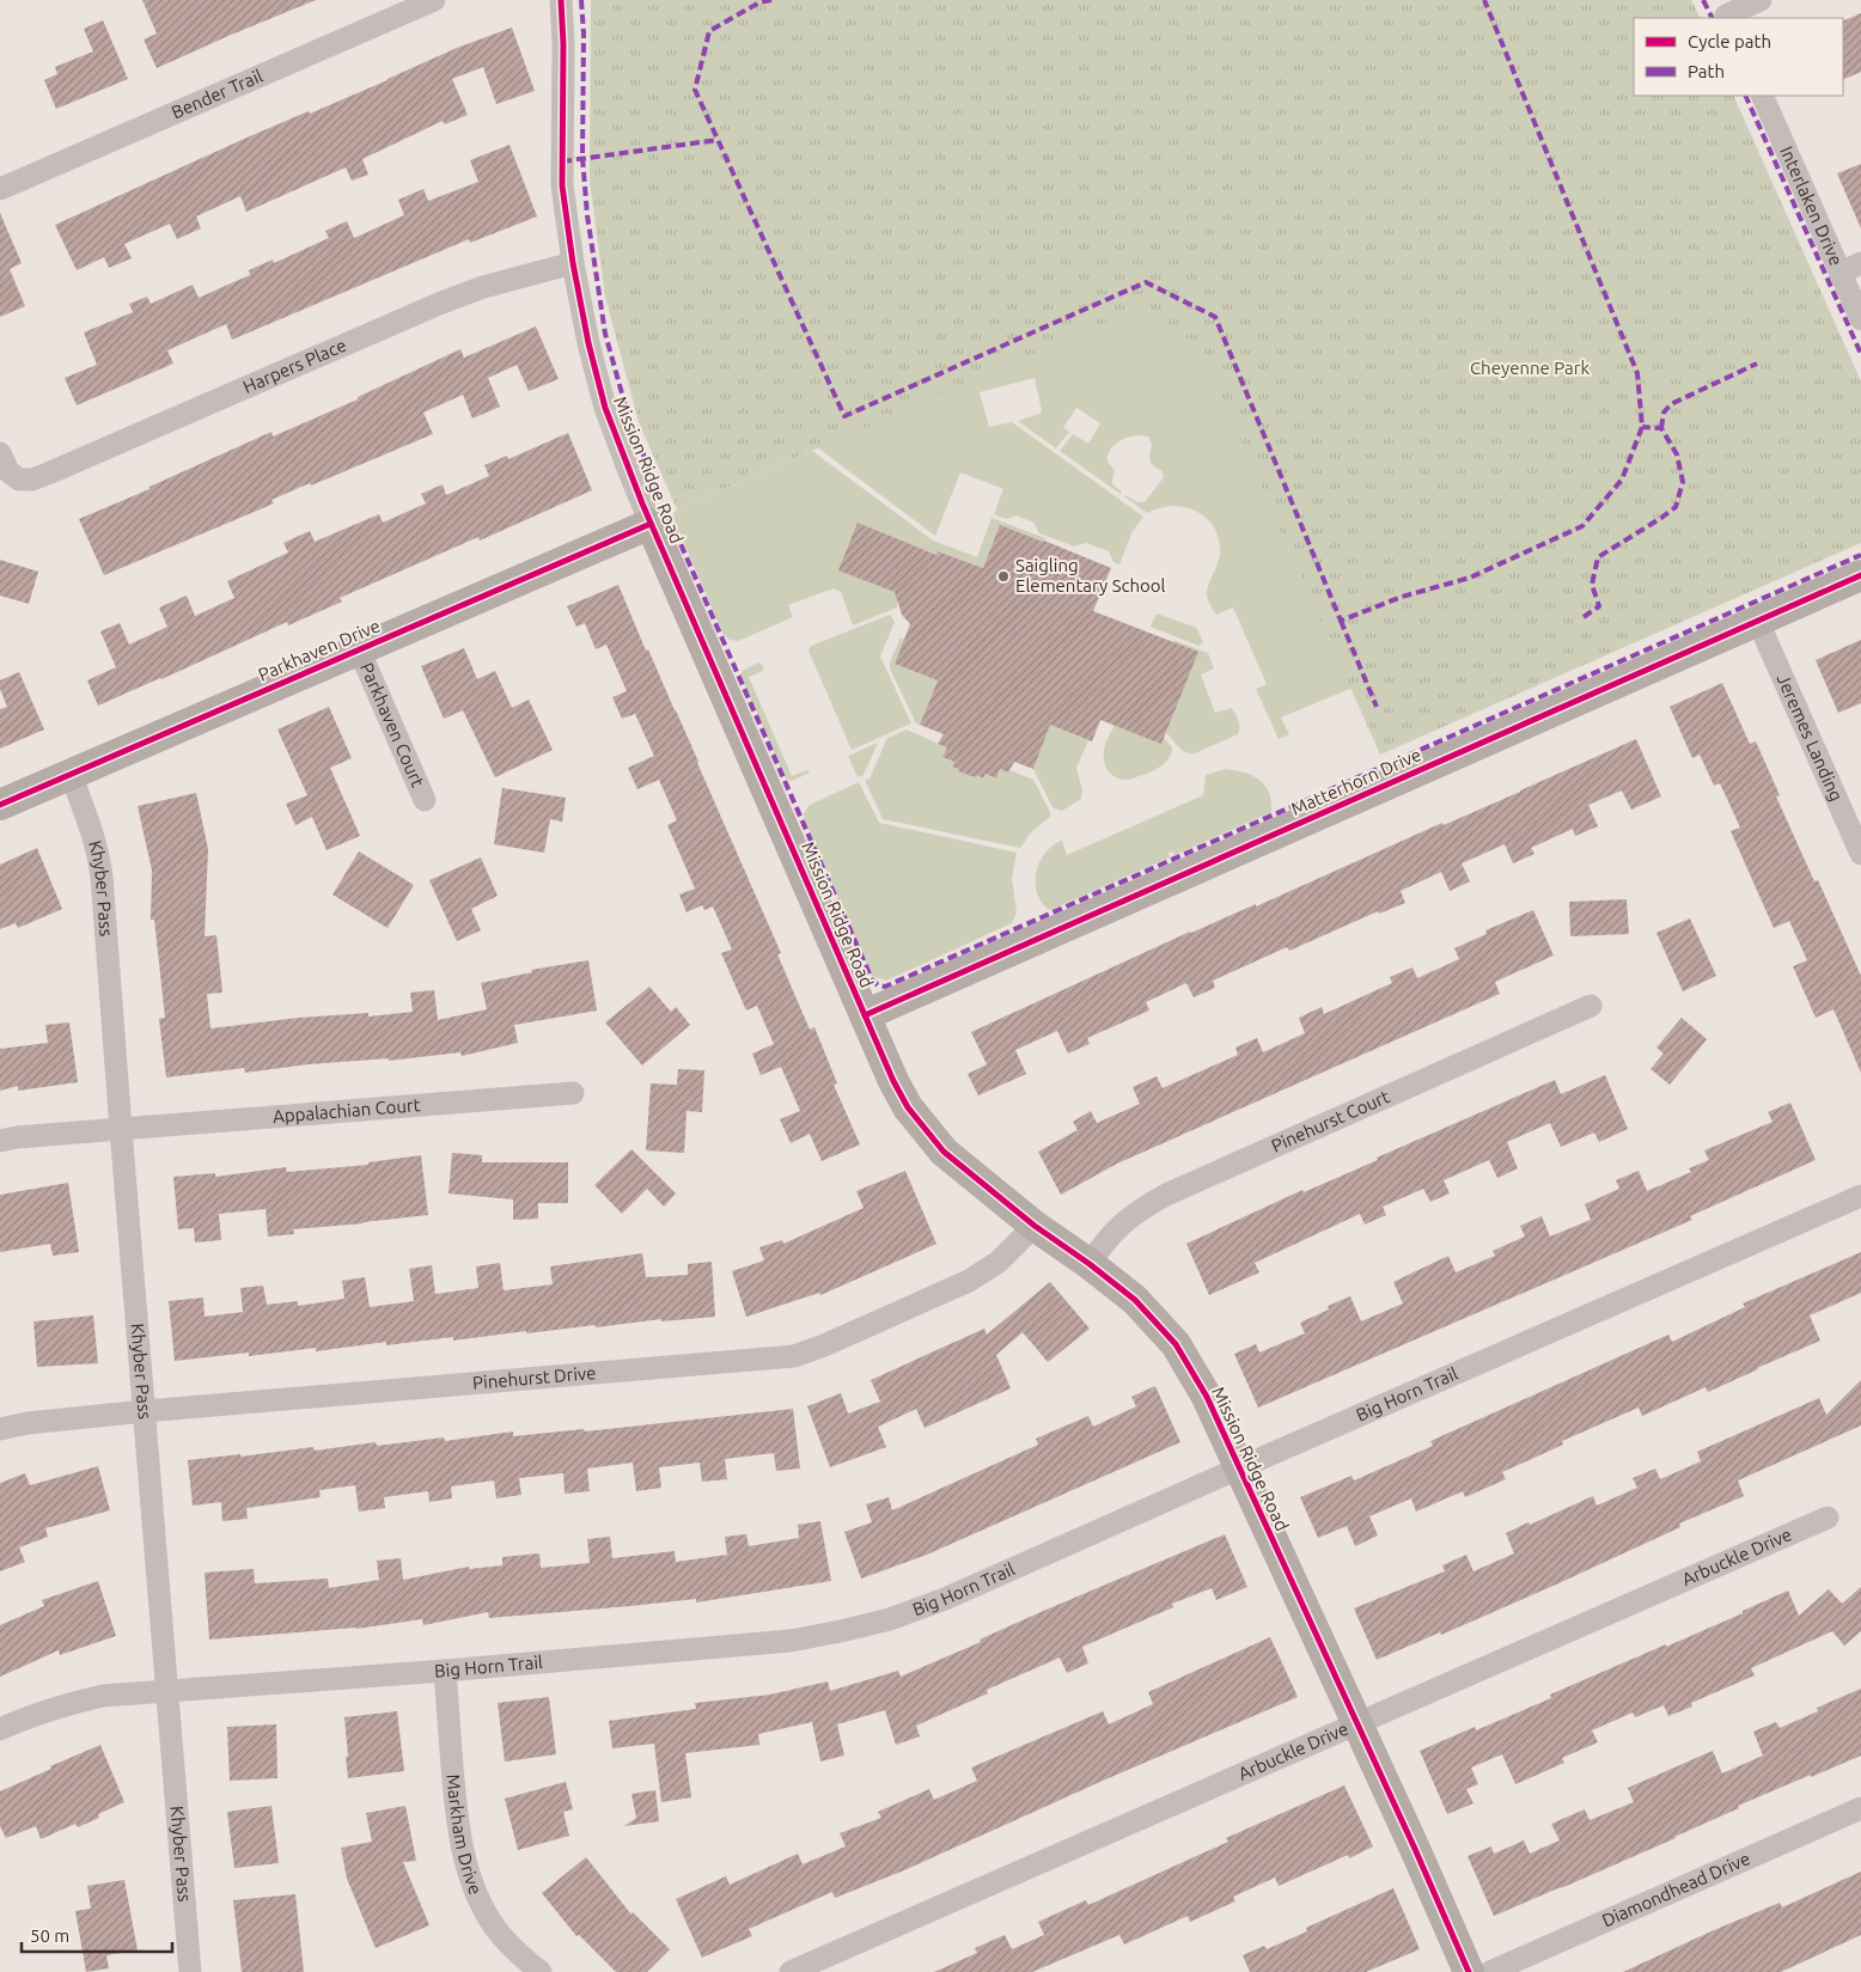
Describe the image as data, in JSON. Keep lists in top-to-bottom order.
{
  "streets": {
    "street": [
      "Bender Trail",
      "Interlaken Drive",
      "Harpers Place",
      "Mission Ridge Road",
      "Parkhaven Drive",
      "Parkhaven Court",
      "Jeremes Landing",
      "Matterhorn Drive",
      "Khyber Pass",
      "Appalachian Court",
      "Pinehurst Court",
      "Pinehurst Drive",
      "Big Horn Trail",
      "Arbuckle Drive",
      "Markham Drive",
      "Diamondhead Drive"
    ]
  },
  "crossings": [
    ["Harpers Place", "Mission Ridge Road"],
    ["Mission Ridge Road", "Parkhaven Drive"],
    ["Mission Ridge Road", "Matterhorn Drive"],
    ["Mission Ridge Road", "Pinehurst Court"],
    ["Mission Ridge Road", "Pinehurst Drive"],
    ["Mission Ridge Road", "Big Horn Trail"],
    ["Mission Ridge Road", "Arbuckle Drive"],
    ["Parkhaven Drive", "Parkhaven Court"],
    ["Parkhaven Drive", "Khyber Pass"],
    ["Jeremes Landing", "Matterhorn Drive"],
    ["Khyber Pass", "Appalachian Court"],
    ["Khyber Pass", "Pinehurst Drive"],
    ["Khyber Pass", "Big Horn Trail"],
    ["Big Horn Trail", "Markham Drive"]
  ],
  "parks": ["Cheyenne Park"],
  "places": ["Saigling Elementary School"],
  "legend": ["Cycle path", "Path"],
  "scale_bar": "50 m"
}
